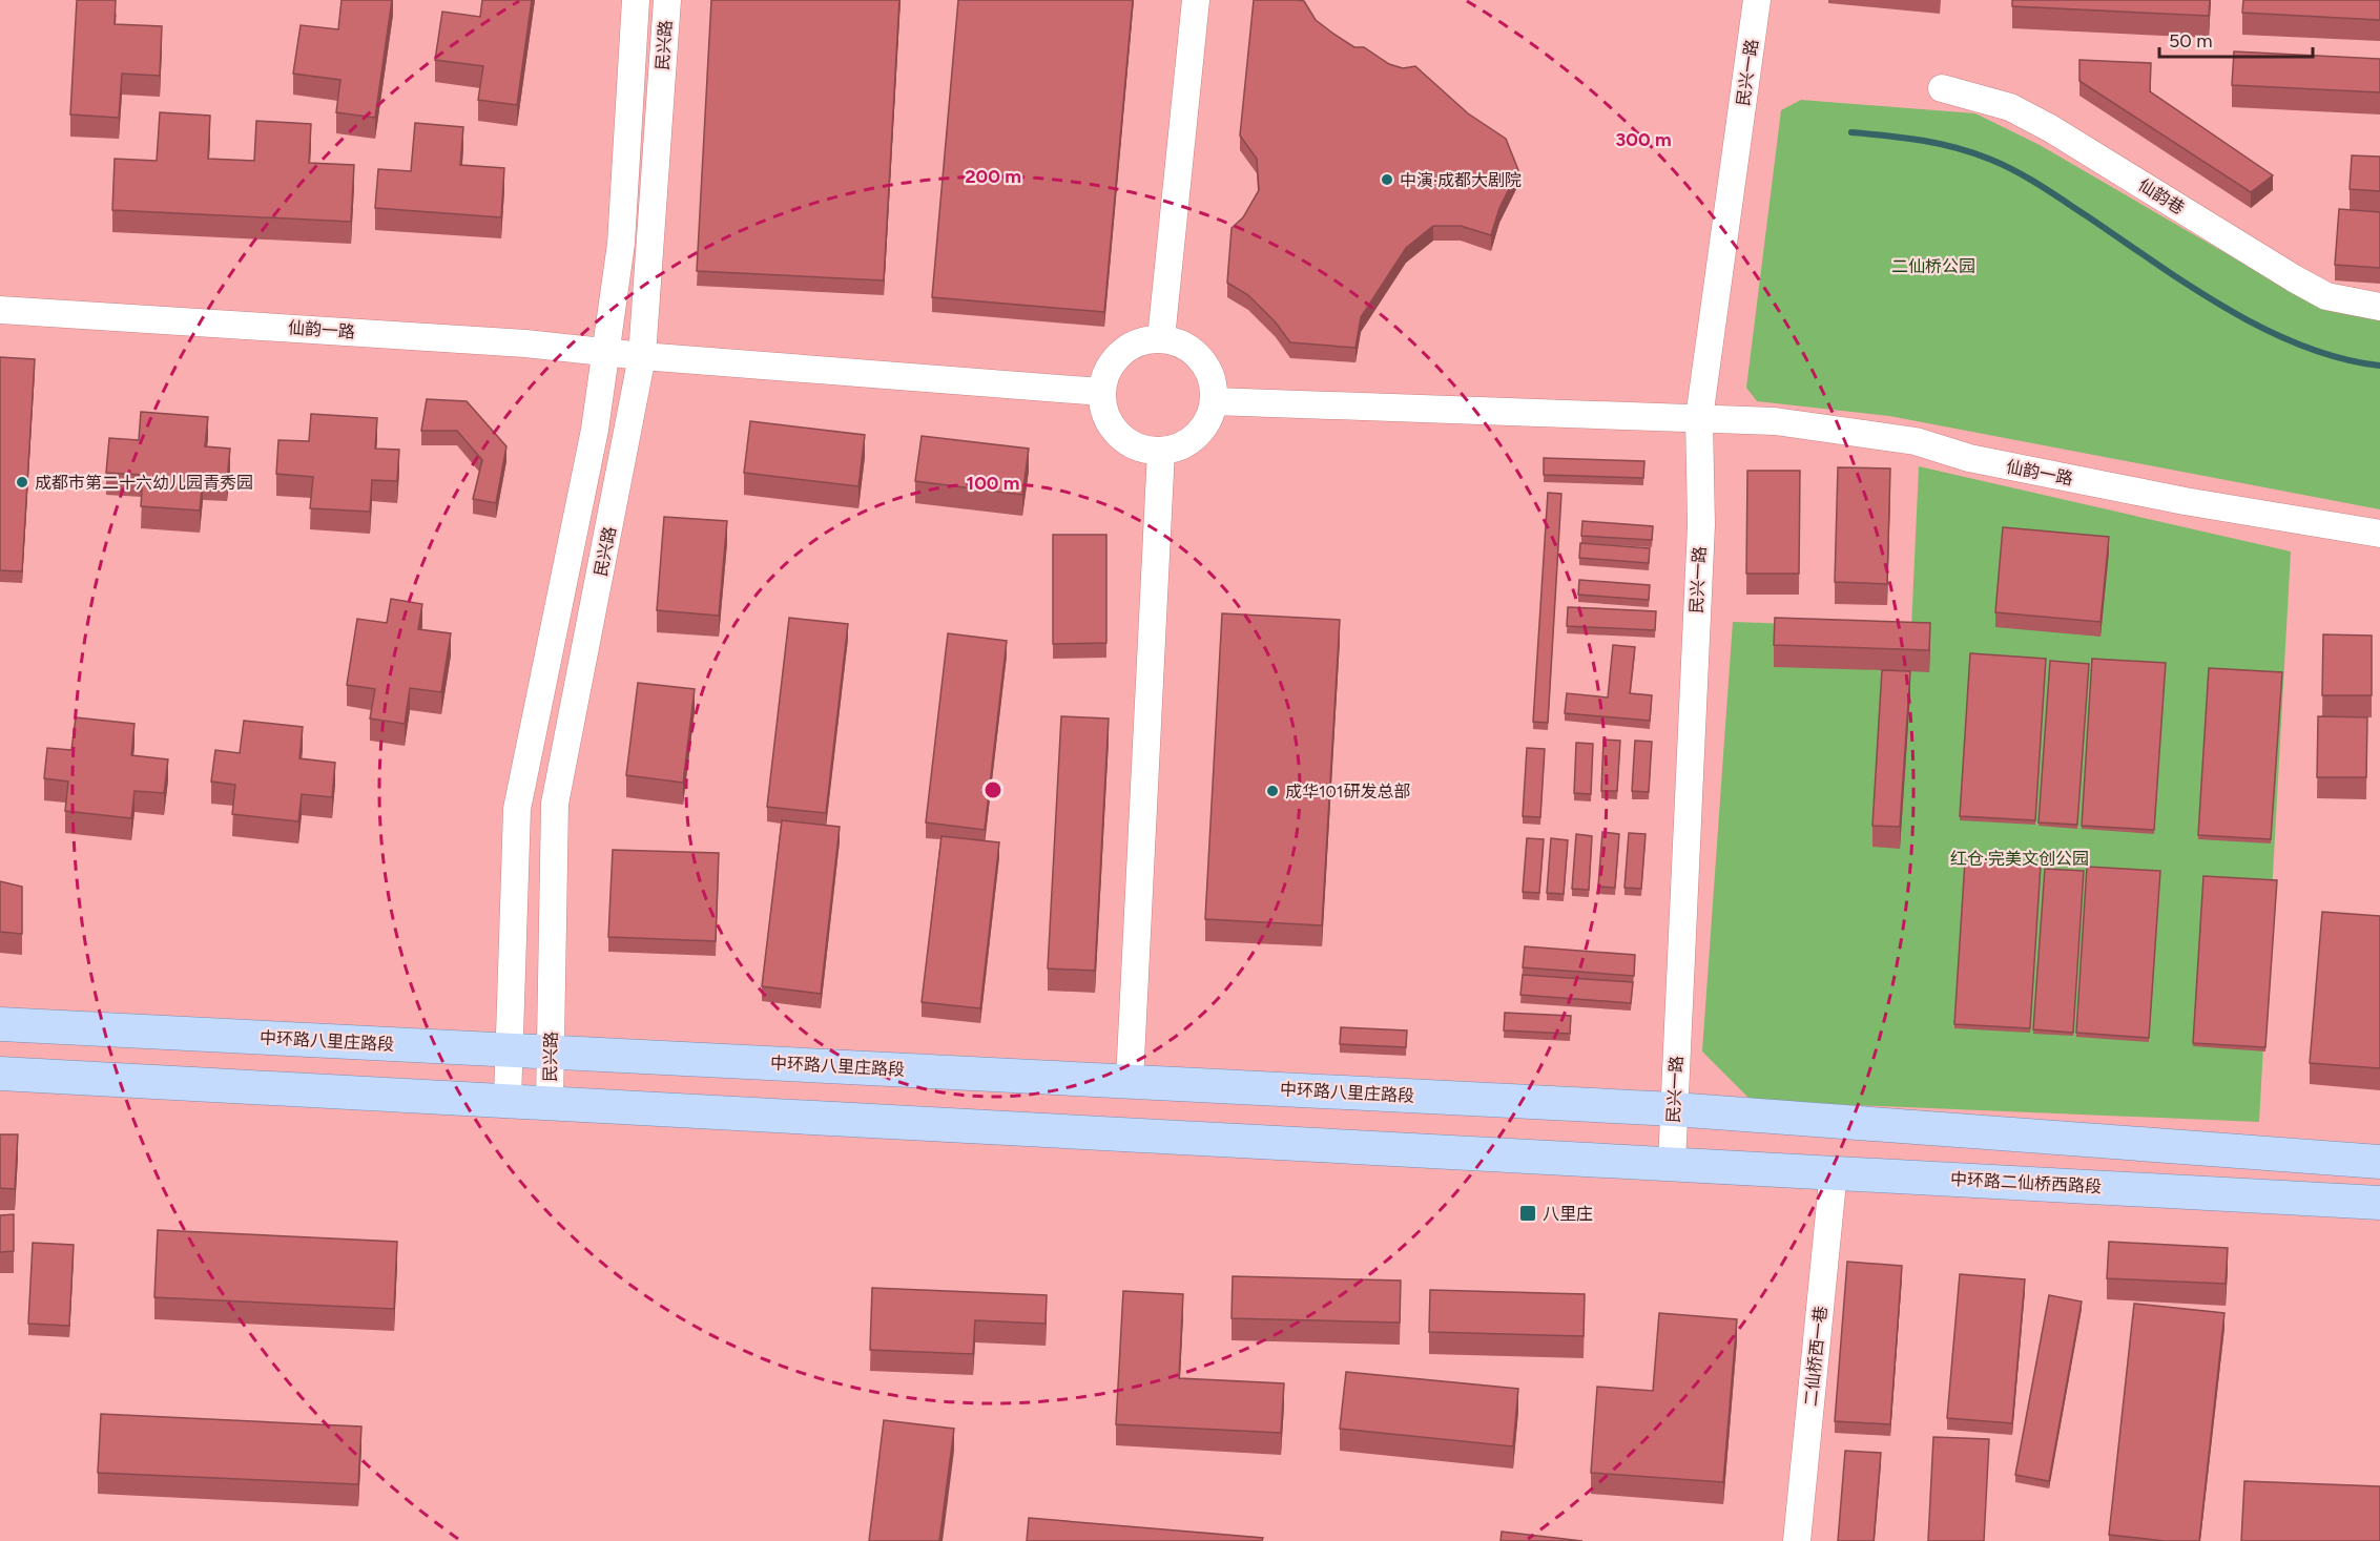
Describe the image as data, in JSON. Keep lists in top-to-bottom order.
{
  "streets": {
    "main road": ["中环路八里庄路段", "中环路二仙桥西路段"],
    "street": [
      "民兴路",
      "民兴一路",
      "仙韵巷",
      "仙韵一路",
      "二仙桥西一巷"
    ]
  },
  "crossings": [
    ["民兴路", "仙韵一路"],
    ["民兴路", "中环路八里庄路段"],
    ["民兴一路", "仙韵一路"],
    ["民兴一路", "中环路八里庄路段"],
    ["民兴一路", "中环路二仙桥西路段"],
    ["中环路二仙桥西路段", "二仙桥西一巷"]
  ],
  "parks": ["二仙桥公园", "红仓·完美文创公园"],
  "places": {
    "other": ["中演·成都大剧院", "成都市第二十六幼儿园青秀园", "成华101研发总部"],
    "transit": ["八里庄"]
  },
  "scale_bar": "50 m",
  "rings": ["300 m", "200 m", "100 m"]
}
